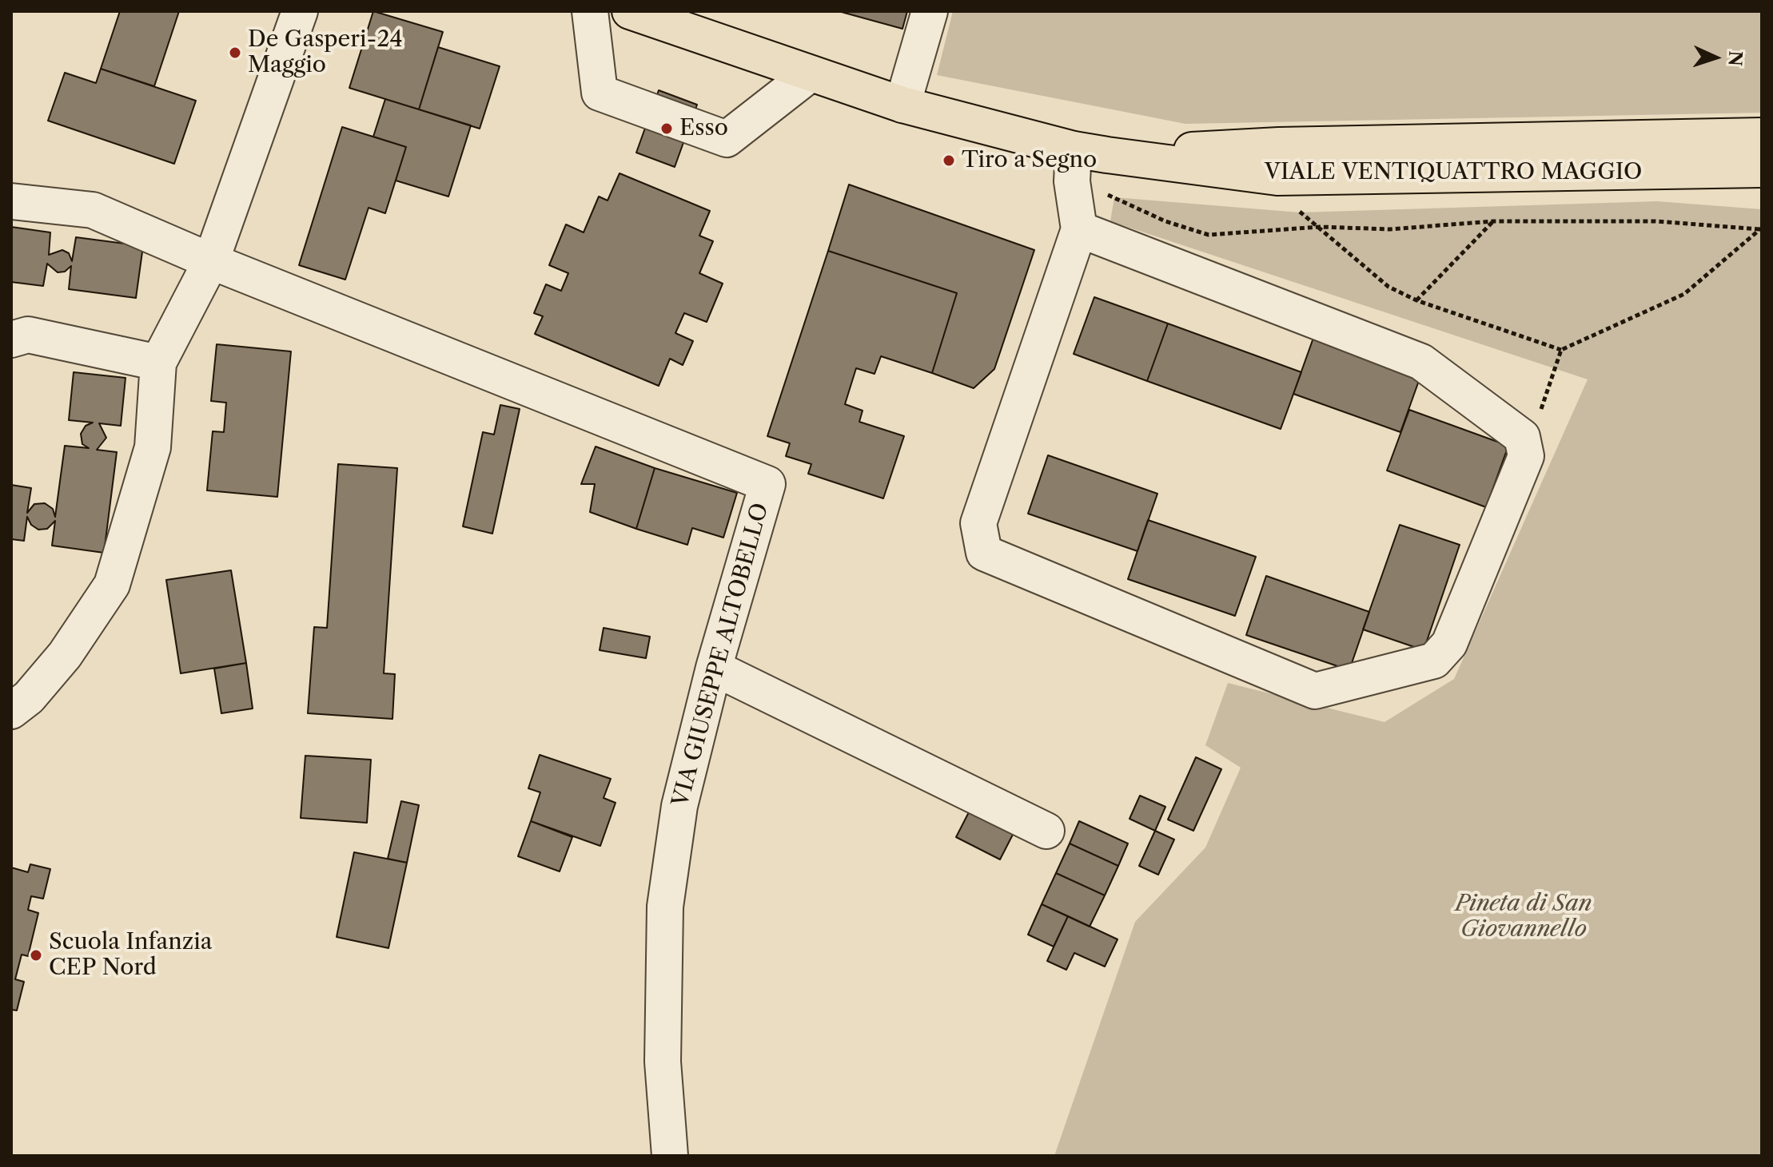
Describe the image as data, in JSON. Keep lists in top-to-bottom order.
{
  "streets": {
    "main road": ["VIALE VENTIQUATTRO MAGGIO"],
    "street": ["VIA GIUSEPPE ALTOBELLO"]
  },
  "parks": ["Pineta di San Giovannello"],
  "places": [
    "De Gasperi-24 Maggio",
    "Esso",
    "Tiro a Segno",
    "Scuola Infanzia CEP Nord"
  ],
  "north": "right"
}
